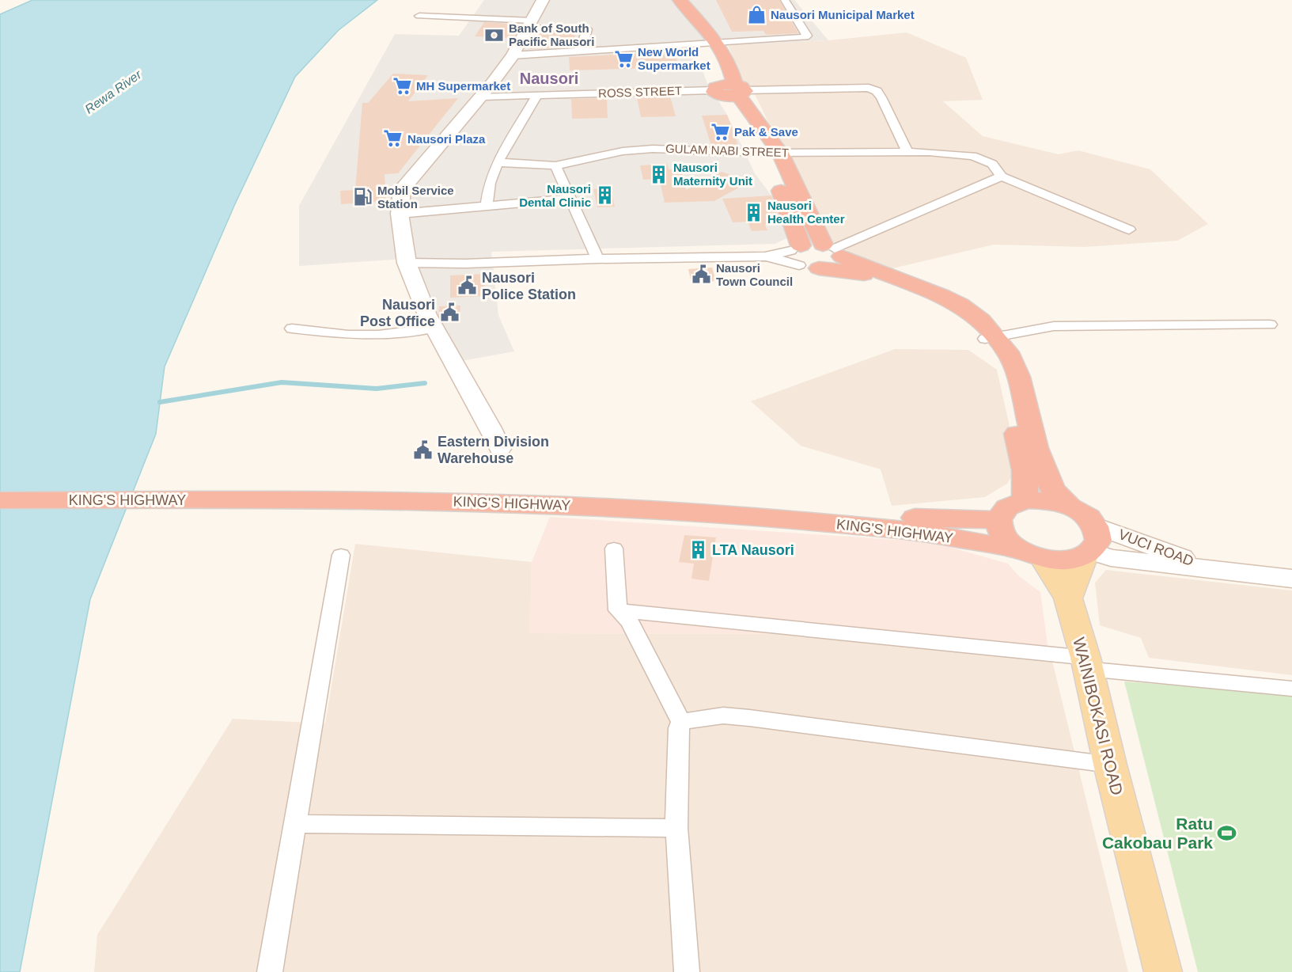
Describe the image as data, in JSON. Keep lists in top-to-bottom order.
{
  "streets": {
    "highway": ["KING'S HIGHWAY"],
    "main road": ["WAINIBOKASI ROAD"],
    "street": ["ROSS STREET", "GULAM NABI STREET", "VUCI ROAD"]
  },
  "crossings": [
    ["ROSS STREET", "GULAM NABI STREET"],
    ["KING'S HIGHWAY", "VUCI ROAD"],
    ["KING'S HIGHWAY", "WAINIBOKASI ROAD"],
    ["VUCI ROAD", "WAINIBOKASI ROAD"]
  ],
  "districts": ["Nausori"],
  "water": ["Rewa River"],
  "places": {
    "shop": ["Nausori Municipal Market"],
    "bank": ["Bank of South Pacific Nausori"],
    "supermarket": [
      "New World Supermarket",
      "MH Supermarket",
      "Pak & Save",
      "Nausori Plaza"
    ],
    "building": [
      "Nausori Maternity Unit",
      "Nausori Dental Clinic",
      "Nausori Health Center",
      "LTA Nausori"
    ],
    "fuel station": ["Mobil Service Station"],
    "public building": [
      "Nausori Town Council",
      "Nausori Police Station",
      "Nausori Post Office",
      "Eastern Division Warehouse"
    ],
    "sports": ["Ratu Cakobau Park"]
  }
}
